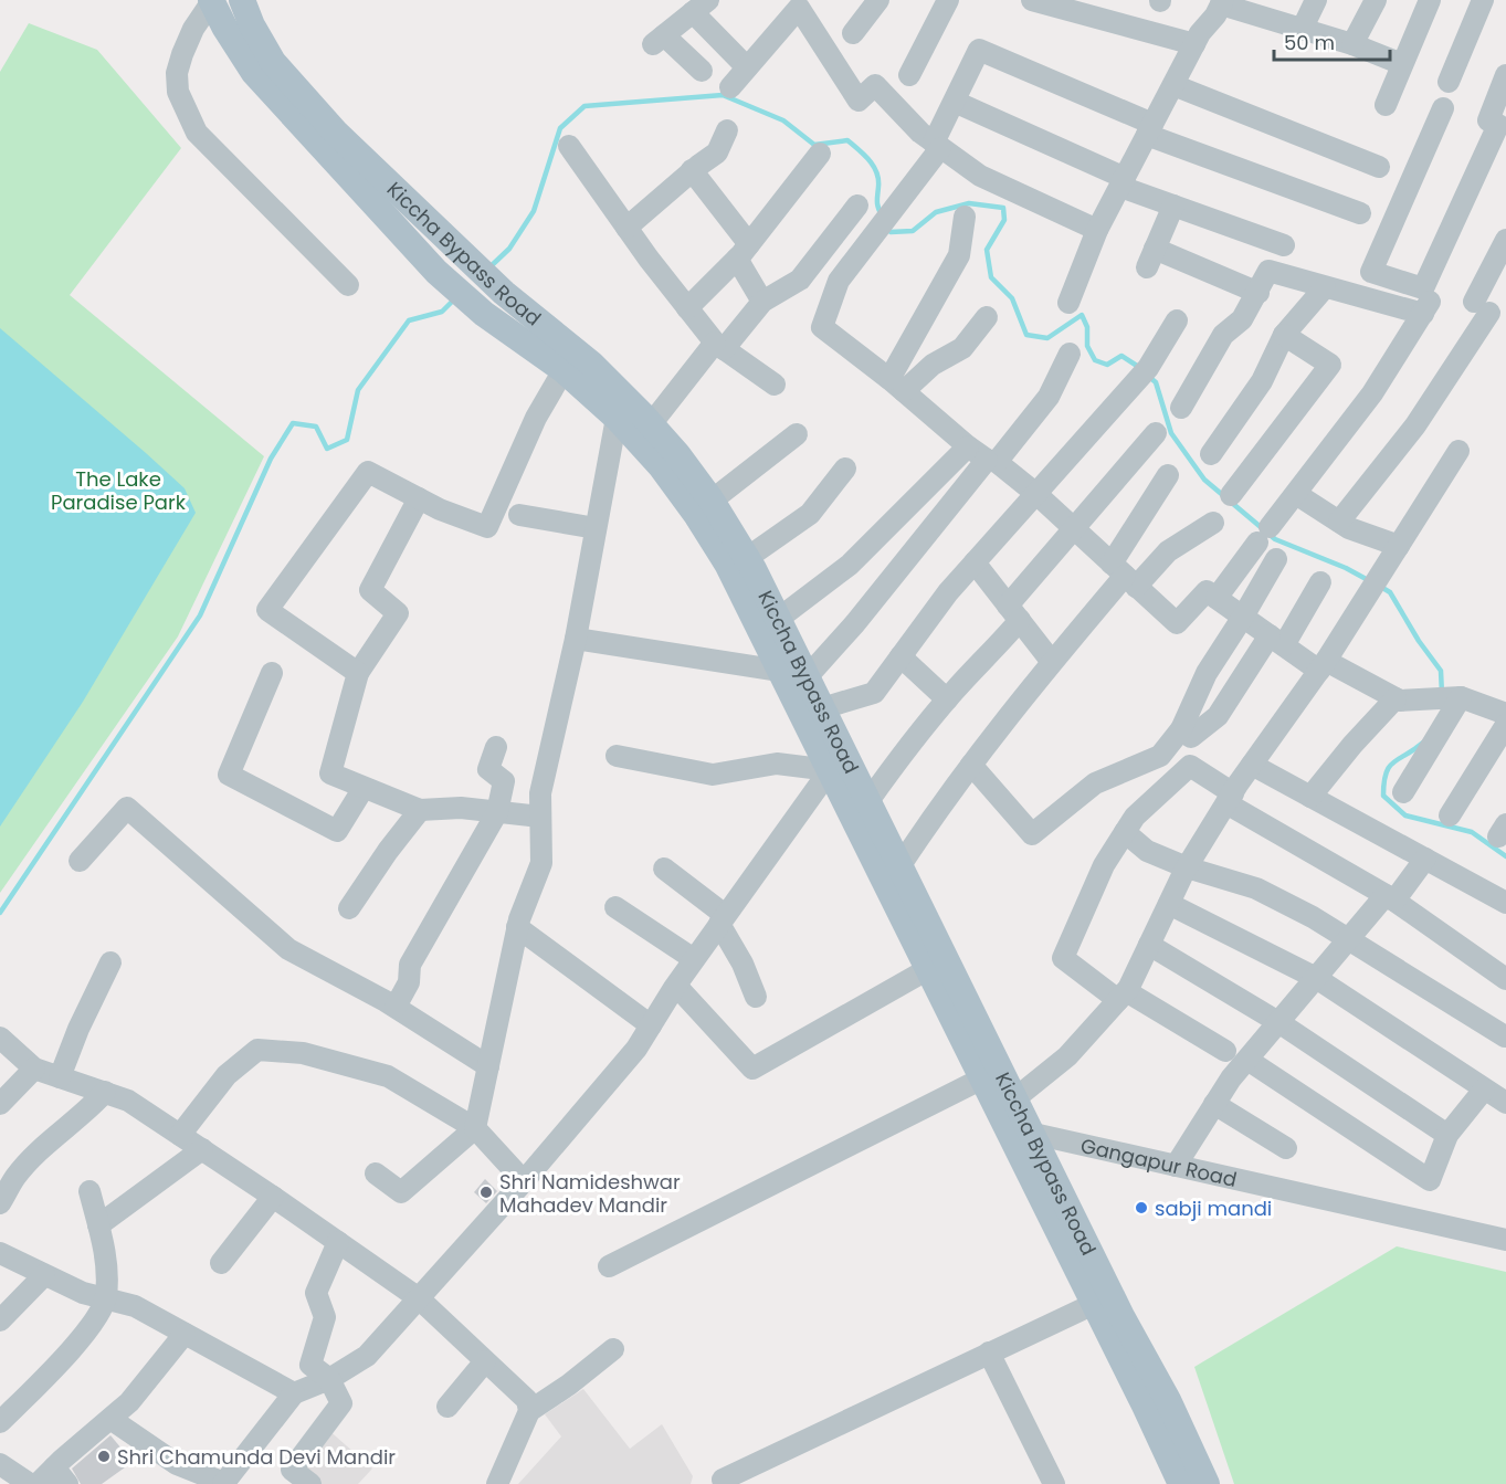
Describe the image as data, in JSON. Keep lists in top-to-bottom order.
{
  "streets": {
    "main road": ["Kiccha Bypass Road"],
    "street": ["Gangapur Road"]
  },
  "crossings": [
    ["Kiccha Bypass Road", "Gangapur Road"]
  ],
  "parks": ["The Lake Paradise Park"],
  "places": ["Shri Namideshwar Mahadev Mandir", "sabji mandi", "Shri Chamunda Devi Mandir"],
  "scale_bar": "50 m"
}
